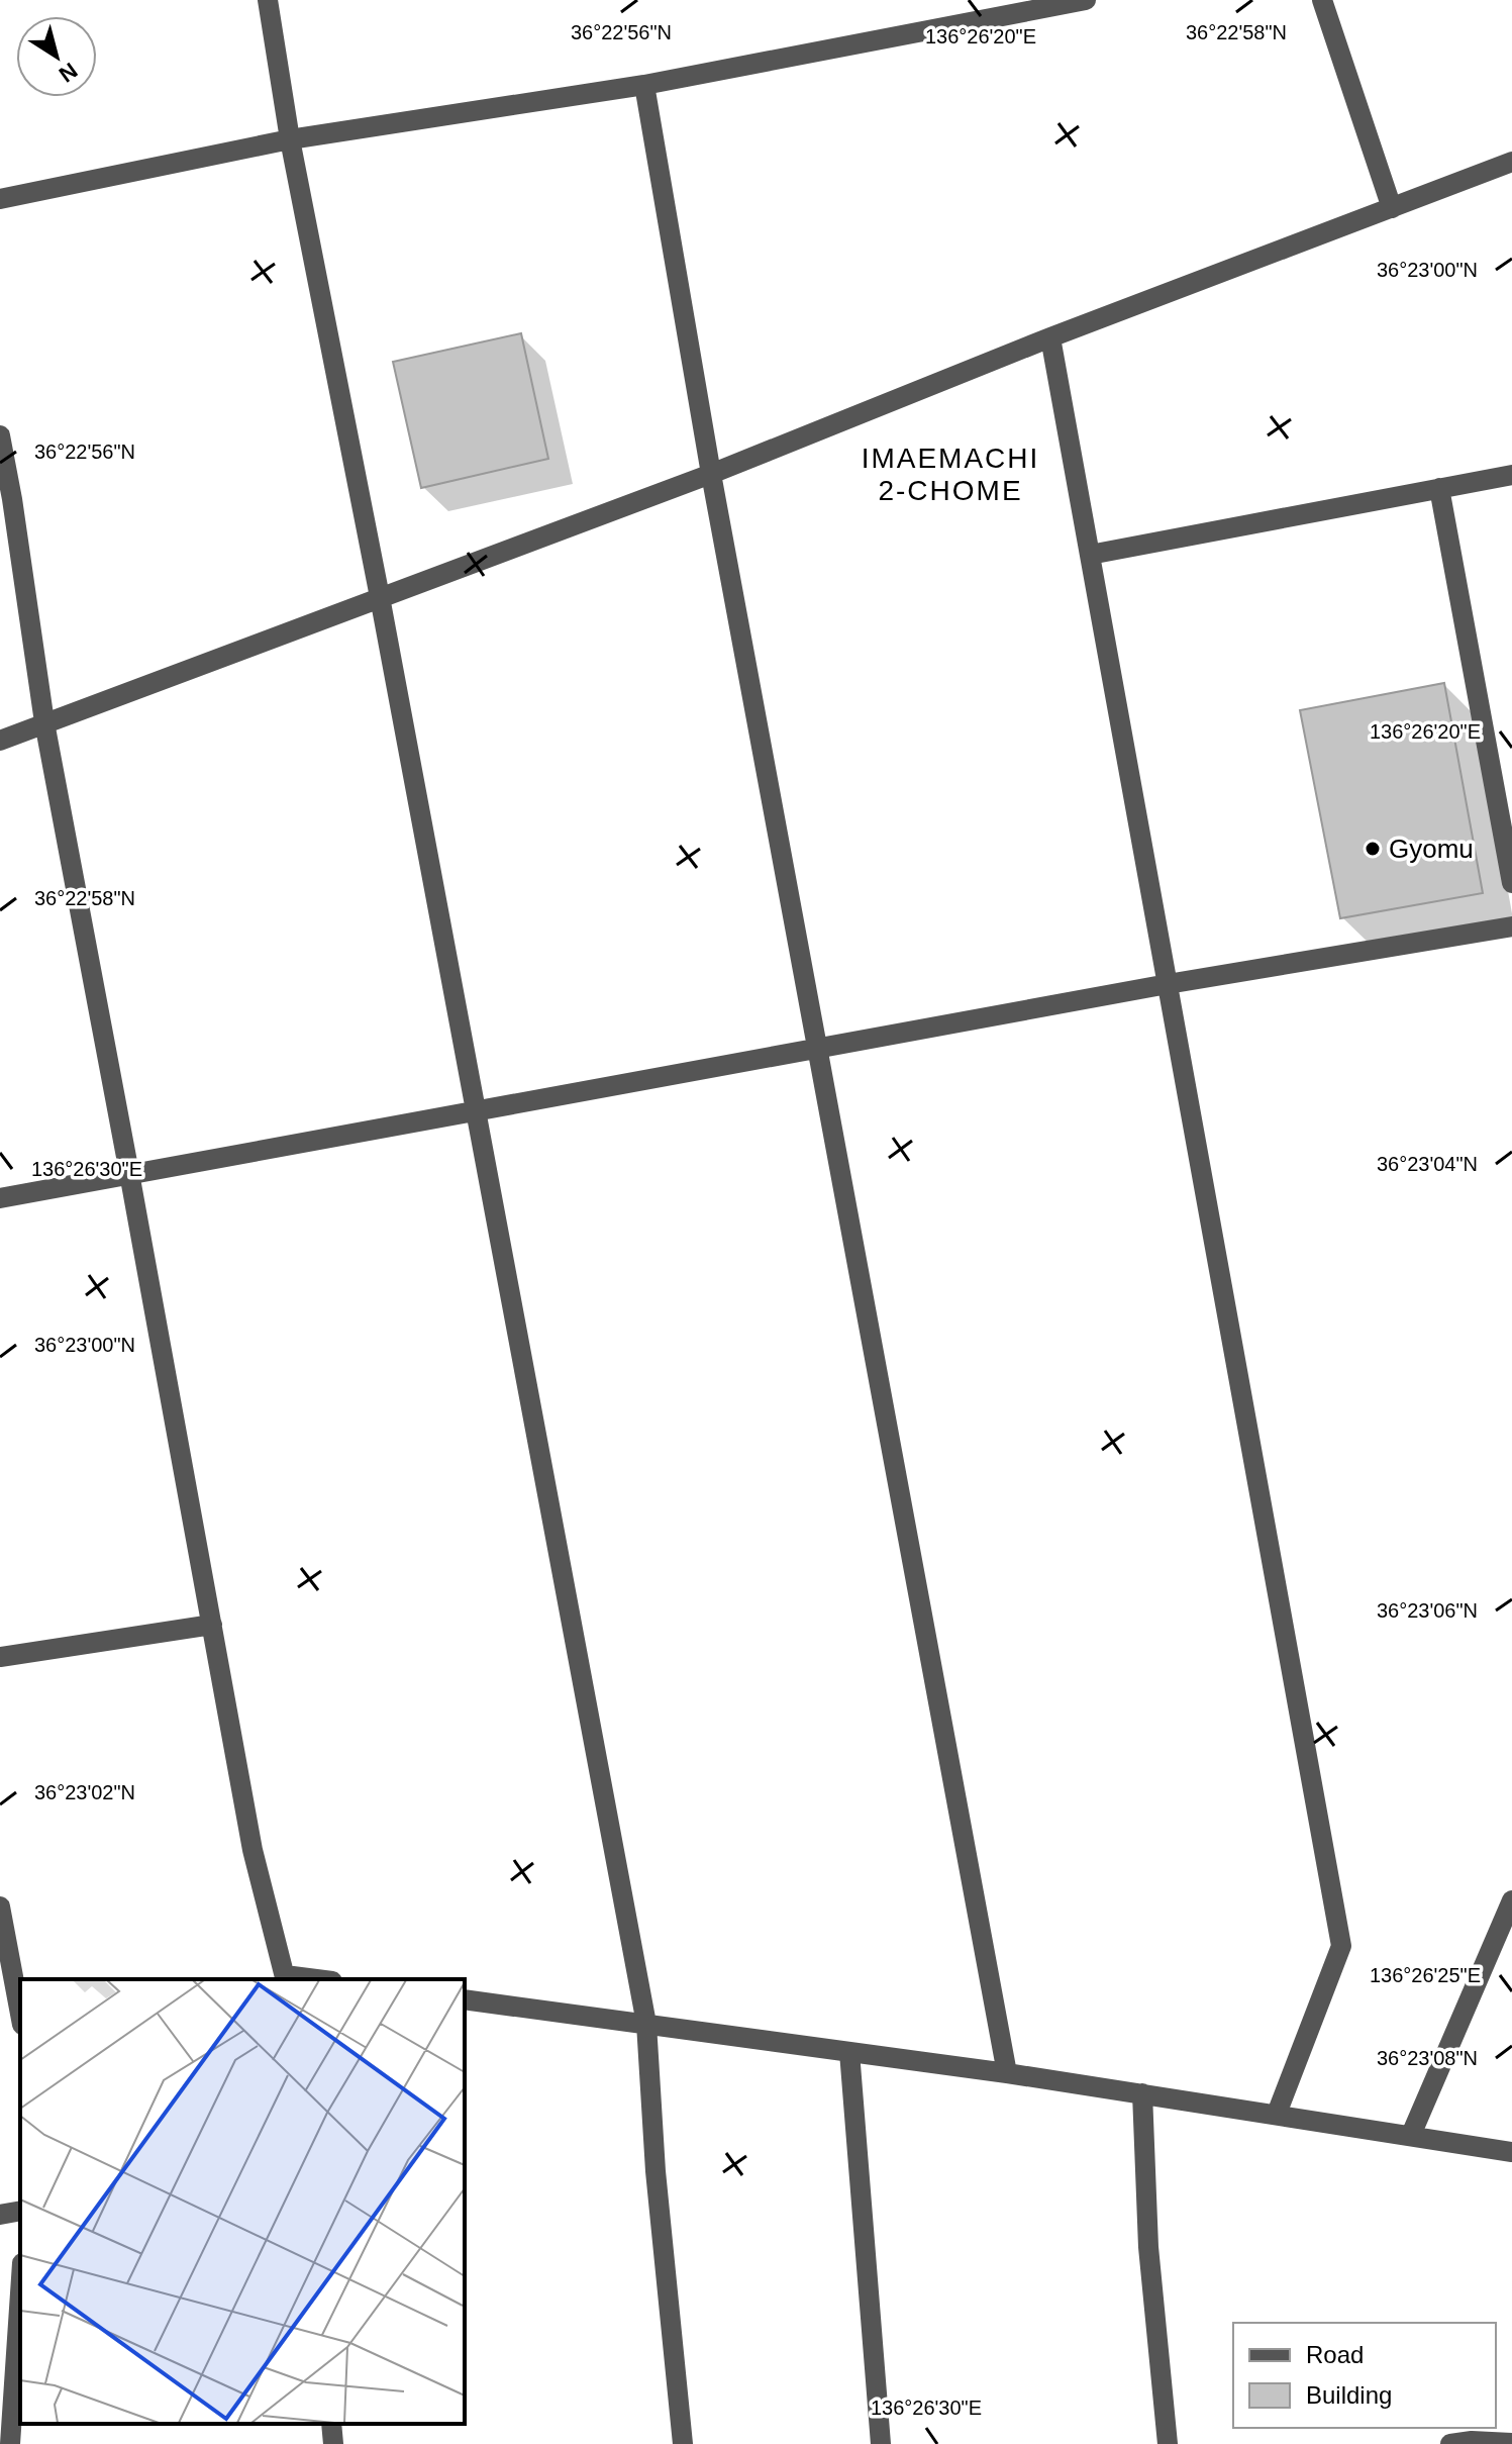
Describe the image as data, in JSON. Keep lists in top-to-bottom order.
{
  "districts": ["IMAEMACHI 2-CHOME"],
  "places": ["Gyomu"],
  "legend": ["Road", "Building"],
  "north": "bottom right",
  "coordinates": [
    "36°22'56\"N",
    "36°22'58\"N",
    "136°26'20\"E",
    "36°23'00\"N",
    "36°23'04\"N",
    "136°26'30\"E",
    "36°23'06\"N",
    "36°23'02\"N",
    "136°26'25\"E",
    "36°23'08\"N"
  ]
}
